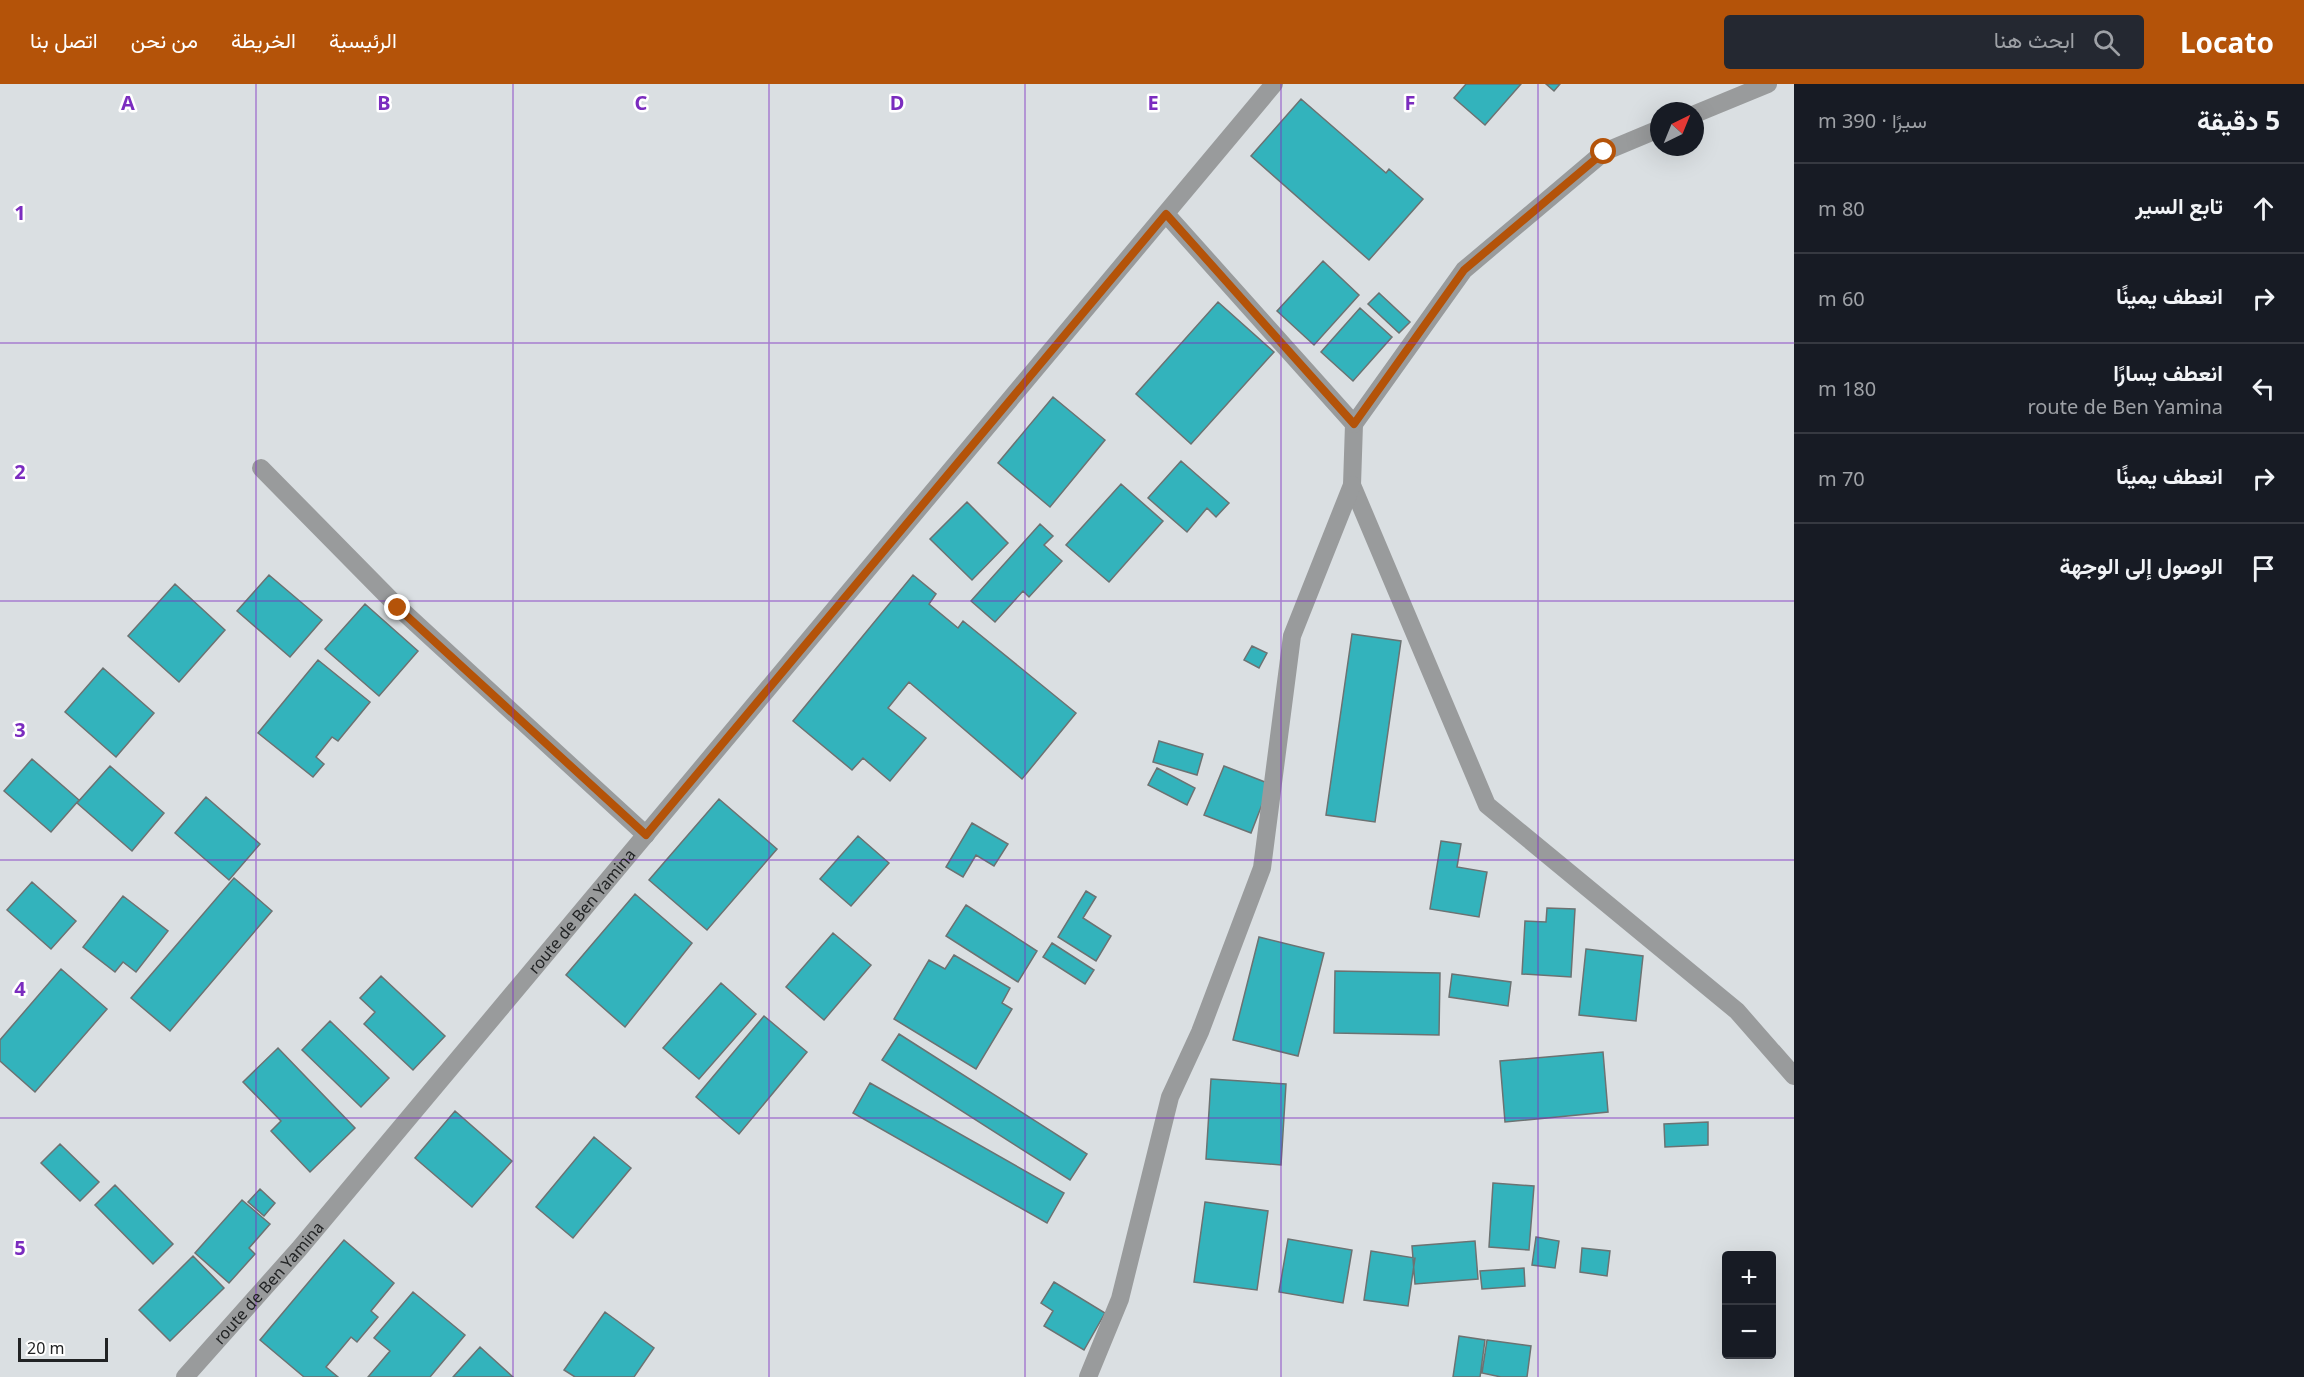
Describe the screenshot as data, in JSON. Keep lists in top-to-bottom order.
{
  "streets": {
    "street": ["route de Ben Yamina"]
  },
  "scale_bar": "20 m",
  "north": "top right",
  "page": {
    "header": "Locato",
    "search": "ابحث هنا",
    "nav": [
      "الرئيسية",
      "الخريطة",
      "من نحن",
      "اتصل بنا"
    ],
    "heading": ["5 دقيقة", "سيرًا · 390 m"],
    "list": [
      ["تابع السير", "80 m"],
      ["انعطف يمينًا", "60 m"],
      ["انعطف يسارًا", "route de Ben Yamina", "180 m"],
      ["انعطف يمينًا", "70 m"],
      "الوصول إلى الوجهة"
    ],
    "map_buttons": ["+", "−"],
    "scale": "20 m"
  },
  "grid": {
    "columns": [
      "A",
      "B",
      "C",
      "D",
      "E",
      "F"
    ],
    "rows": [
      "1",
      "2",
      "3",
      "4",
      "5"
    ]
  }
}
